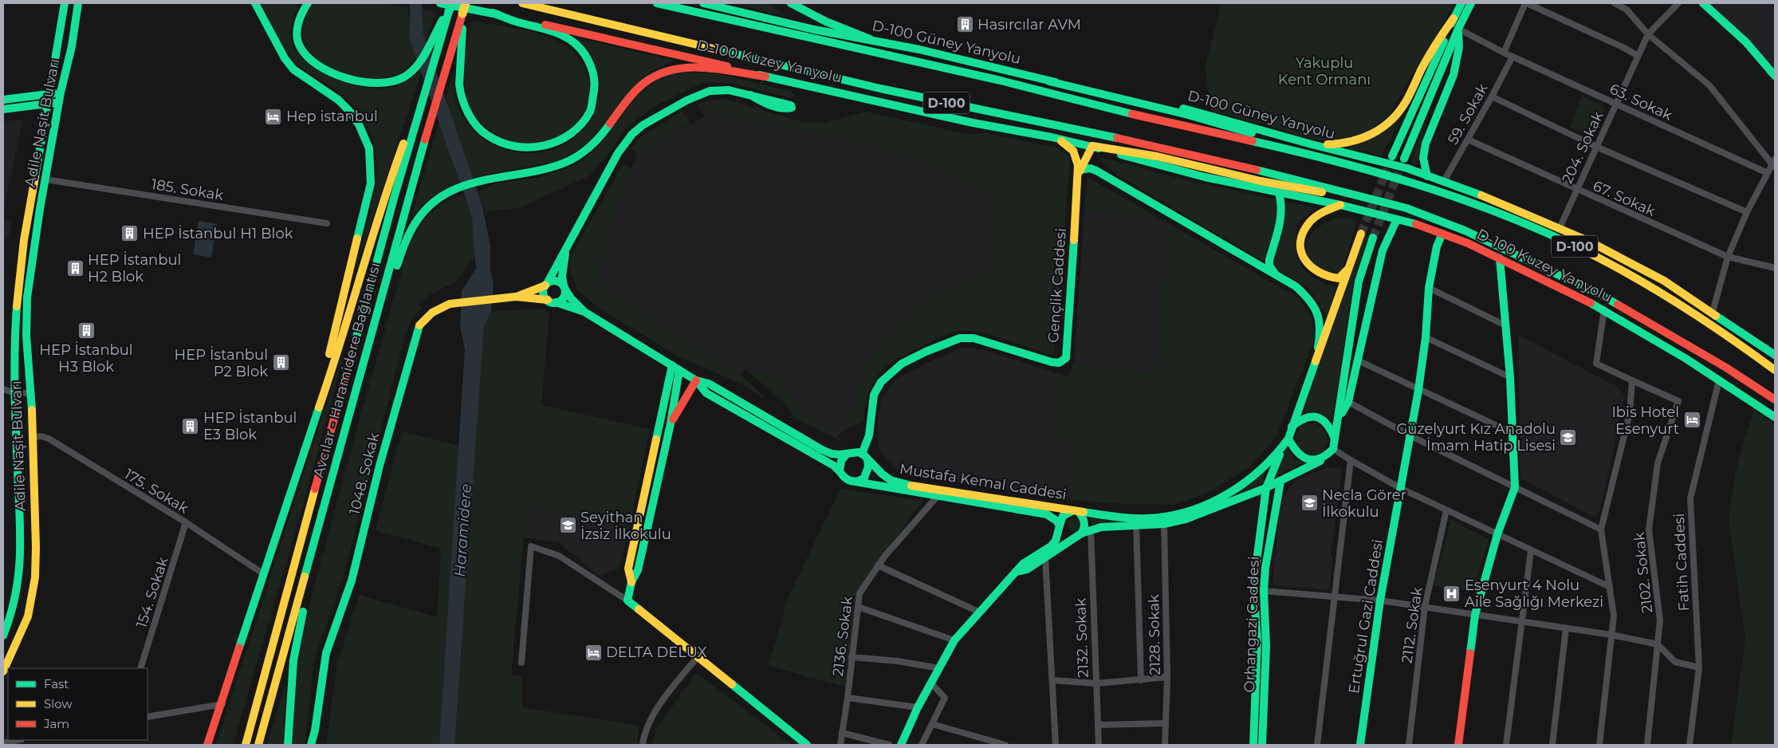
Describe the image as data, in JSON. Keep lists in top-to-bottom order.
{
  "streets": {
    "main road": [
      "D-100 Güney Yanyolu",
      "D-100 Kuzey Yanyolu",
      "D-100",
      "Adile Naşit Bulvarı",
      "Gençlik Caddesi",
      "Avcılar - Haramidere Bağlantısı",
      "1048. Sokak",
      "Mustafa Kemal Caddesi",
      "Ertuğrul Gazi Caddesi",
      "Orhangazi Caddesi"
    ],
    "street": [
      "63. Sokak",
      "59. Sokak",
      "204. Sokak",
      "185. Sokak",
      "67. Sokak",
      "175. Sokak",
      "Fatih Caddesi",
      "2102. Sokak",
      "154. Sokak",
      "2112. Sokak",
      "2128. Sokak",
      "2136. Sokak",
      "2132. Sokak"
    ]
  },
  "crossings": [
    ["D-100 Güney Yanyolu", "59. Sokak"],
    ["D-100 Güney Yanyolu", "204. Sokak"],
    ["D-100 Kuzey Yanyolu", "Fatih Caddesi"],
    ["D-100 Kuzey Yanyolu", "Ertuğrul Gazi Caddesi"],
    ["63. Sokak", "59. Sokak"],
    ["63. Sokak", "204. Sokak"],
    ["59. Sokak", "67. Sokak"],
    ["Adile Naşit Bulvarı", "185. Sokak"],
    ["Adile Naşit Bulvarı", "175. Sokak"],
    ["204. Sokak", "67. Sokak"],
    ["Gençlik Caddesi", "Mustafa Kemal Caddesi"],
    ["Mustafa Kemal Caddesi", "2136. Sokak"],
    ["175. Sokak", "154. Sokak"]
  ],
  "water": ["Haramidere"],
  "parks": ["Yakuplu Kent Ormanı"],
  "places": {
    "building": [
      "Hasırcılar AVM",
      "HEP İstanbul H1 Blok",
      "HEP İstanbul H2 Blok",
      "HEP İstanbul H3 Blok",
      "HEP İstanbul P2 Blok",
      "HEP İstanbul E3 Blok"
    ],
    "hotel": ["Hep istanbul", "Ibis Hotel Esenyurt", "DELTA DELUX"],
    "school or university": ["Güzelyurt Kız Anadolu İmam Hatip Lisesi", "Necla Görer İlkokulu", "Seyithan İzsiz İlkokulu"],
    "hospital": ["Esenyurt 4 Nolu Aile Sağlığı Merkezi"]
  },
  "legend": ["Fast", "Slow", "Jam"]
}
